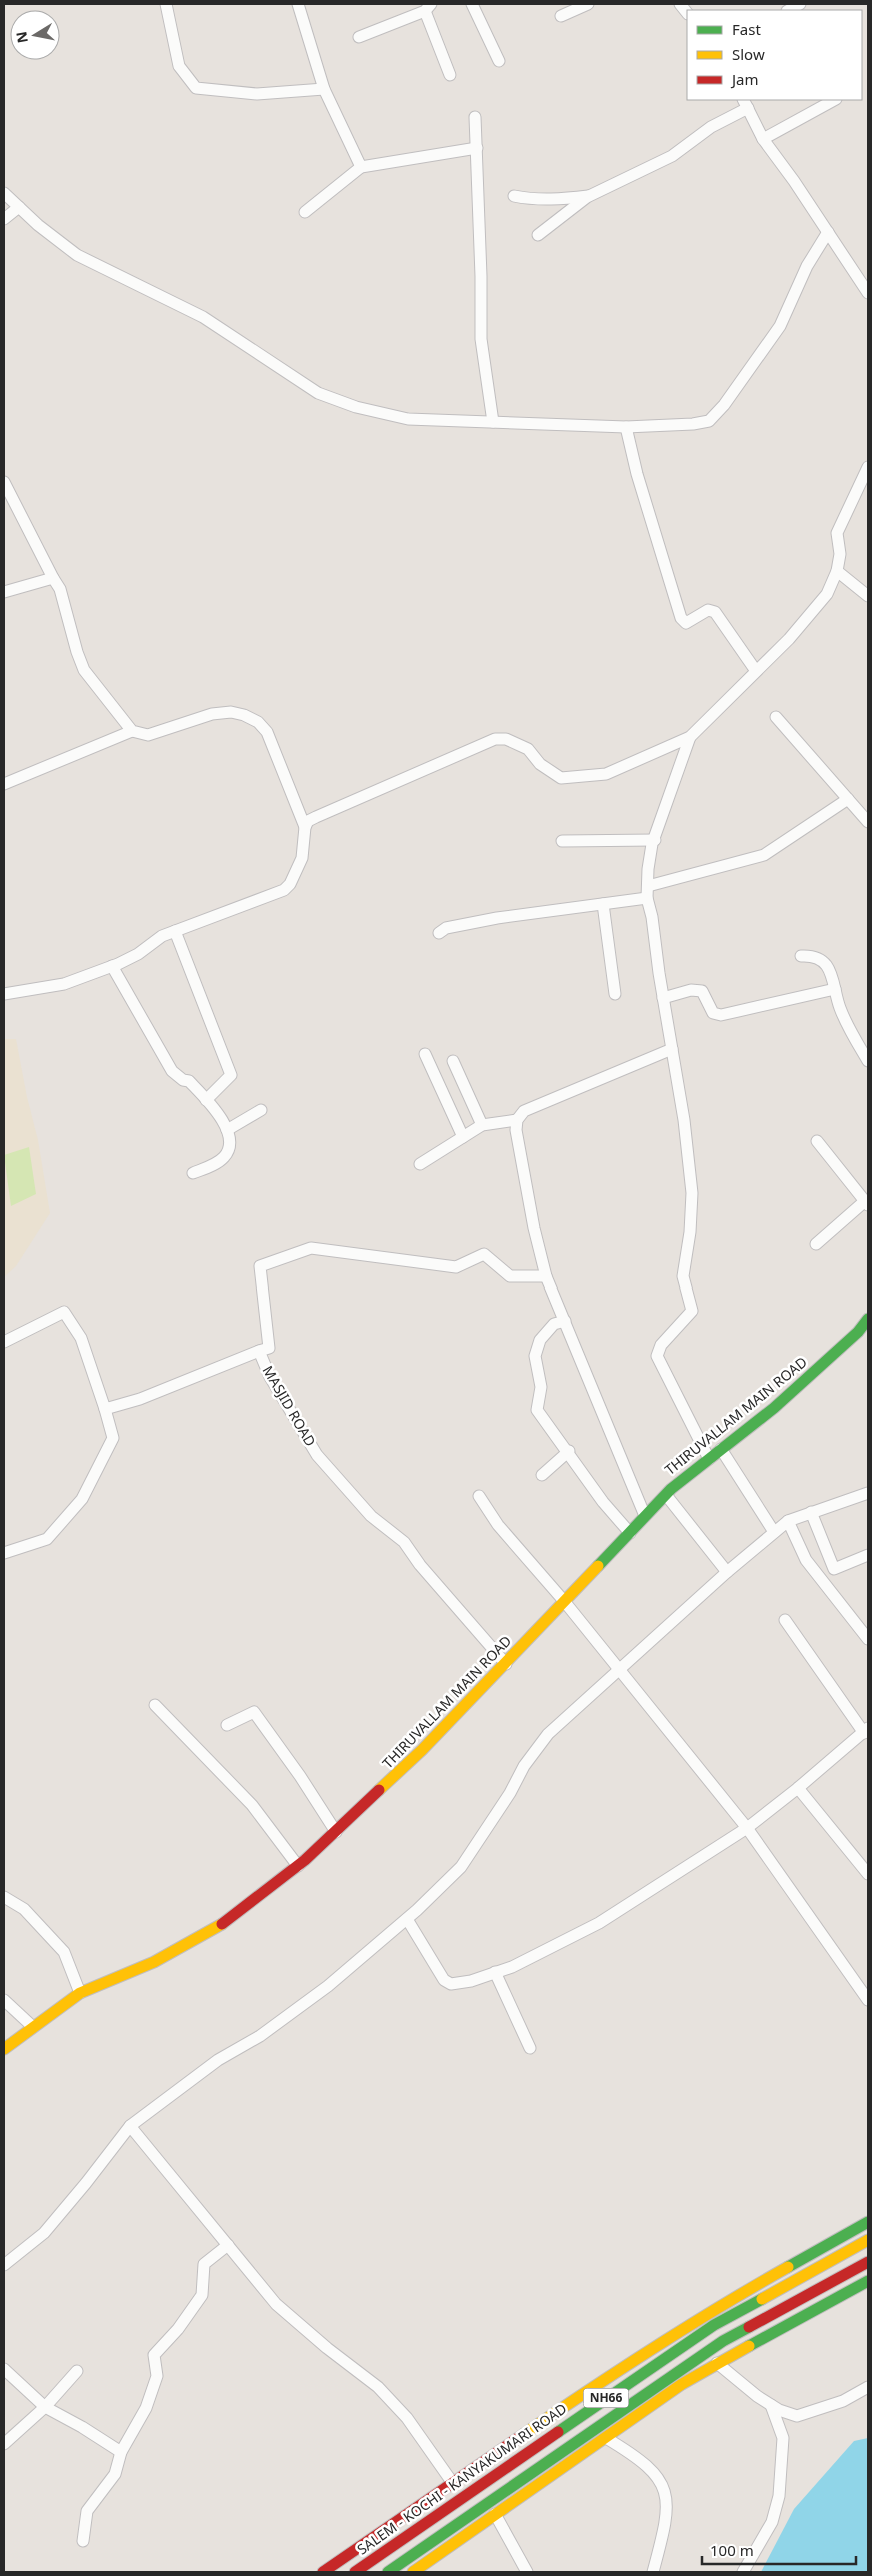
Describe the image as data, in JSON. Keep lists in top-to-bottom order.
{
  "streets": {
    "main road": ["THIRUVALLAM MAIN ROAD", "NH66", "SALEM - KOCHI - KANYAKUMARI ROAD"],
    "street": ["MASJID ROAD"]
  },
  "crossings": [
    ["MASJID ROAD", "THIRUVALLAM MAIN ROAD"]
  ],
  "legend": ["Fast", "Slow", "Jam"],
  "scale_bar": "100 m",
  "north": "left"
}
